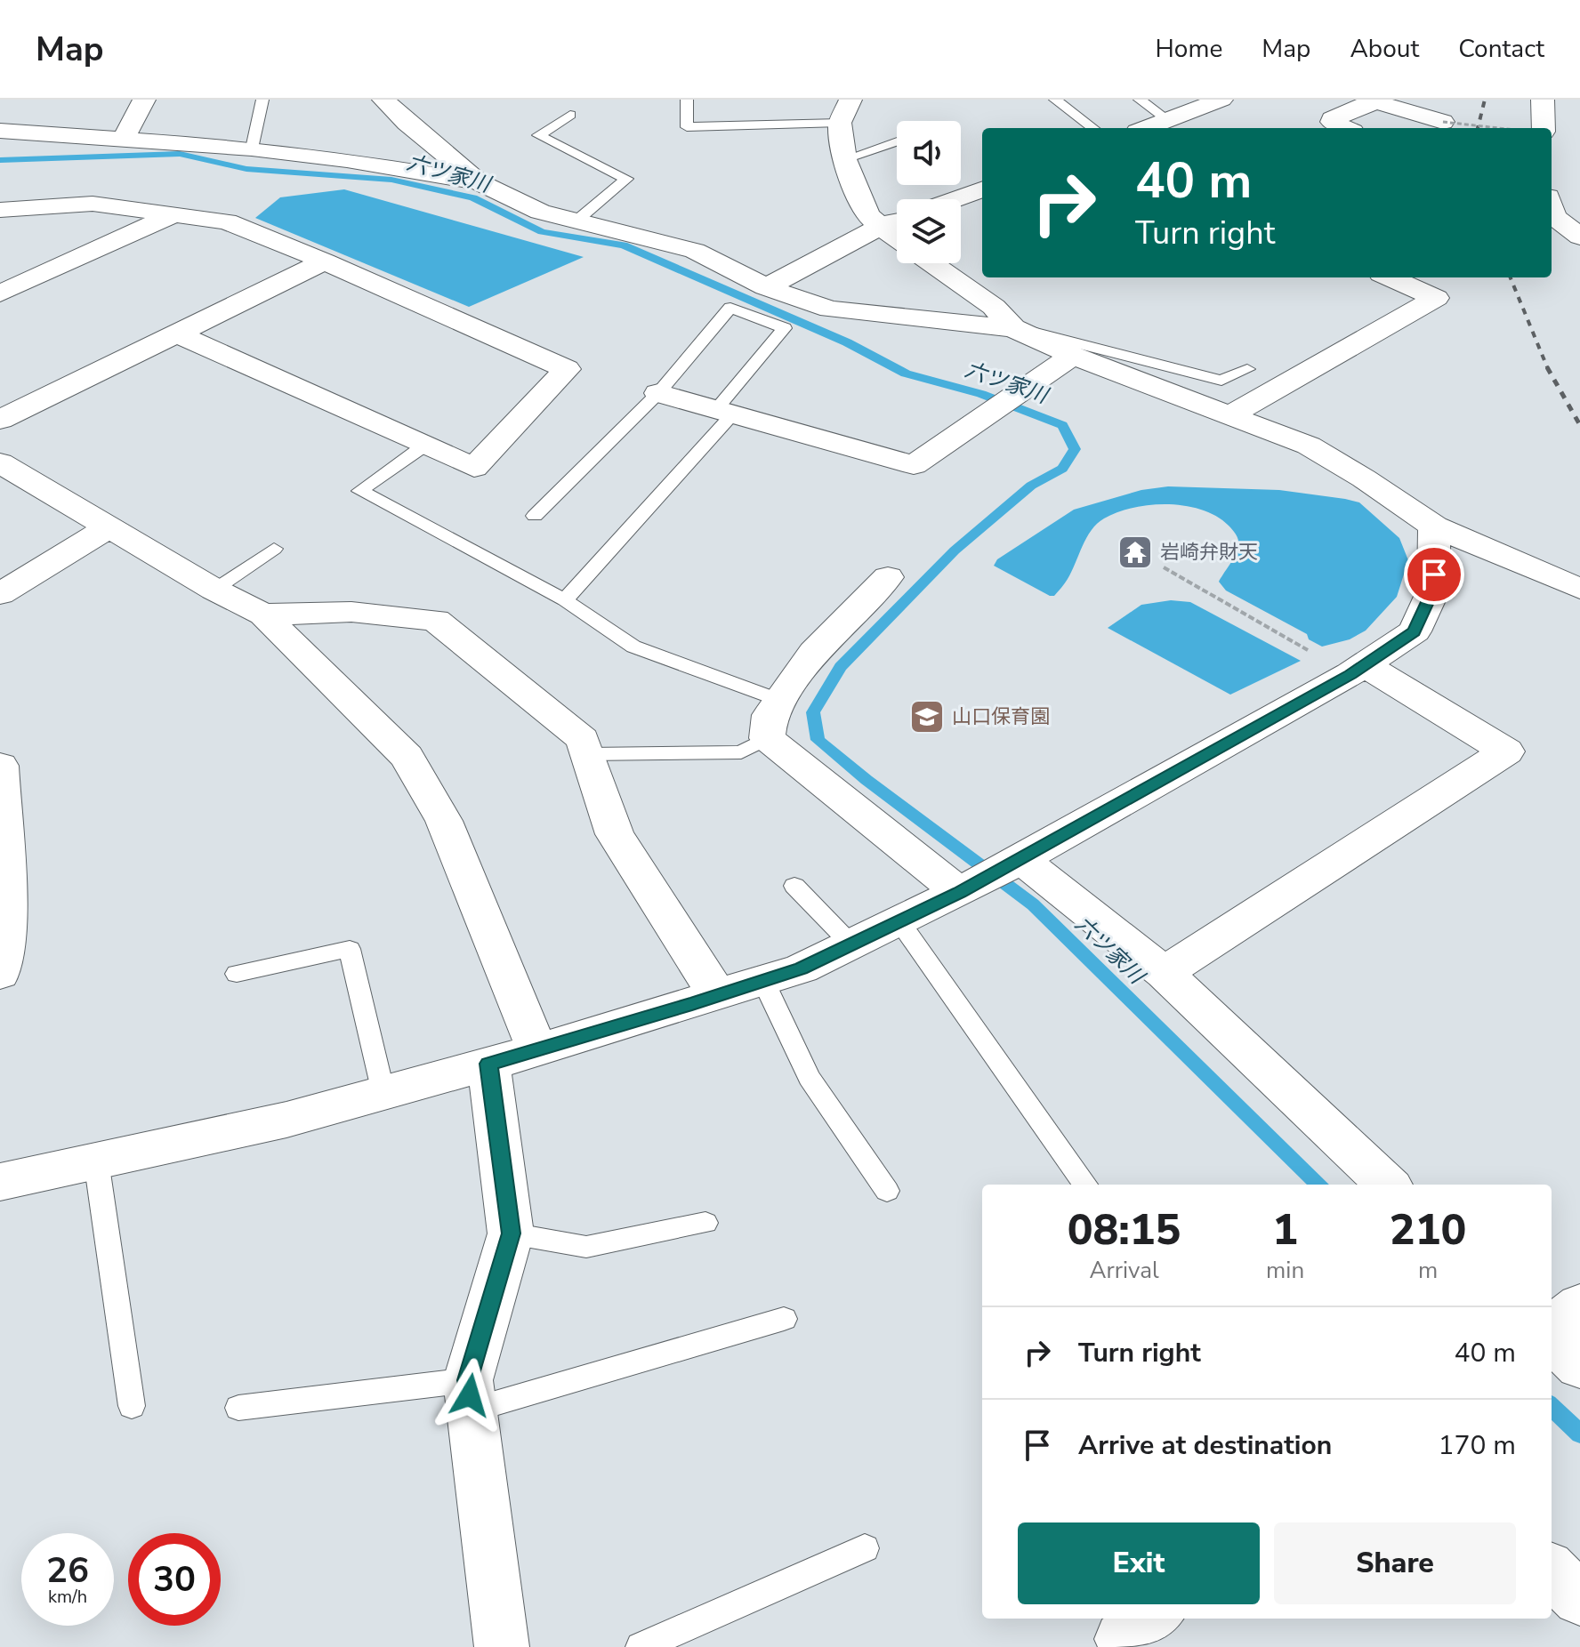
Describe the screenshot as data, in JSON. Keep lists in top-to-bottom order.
{
  "water": ["六ツ家川"],
  "places": {
    "temple": ["岩崎弁財天"],
    "school or university": ["山口保育園"]
  },
  "page": {
    "header": "Map",
    "nav": [
      "Home",
      "Map",
      "About",
      "Contact"
    ],
    "turn": ["40 m", "Turn right"],
    "eta": [
      "08:15",
      "Arrival",
      "1",
      "min",
      "210",
      "m"
    ],
    "list": [
      {
        "name": "Turn right",
        "value": "40 m"
      },
      {
        "name": "Arrive at destination",
        "value": "170 m"
      }
    ],
    "buttons": ["Exit", "Share"],
    "speed": "26 km/h",
    "limit": "30"
  }
}
